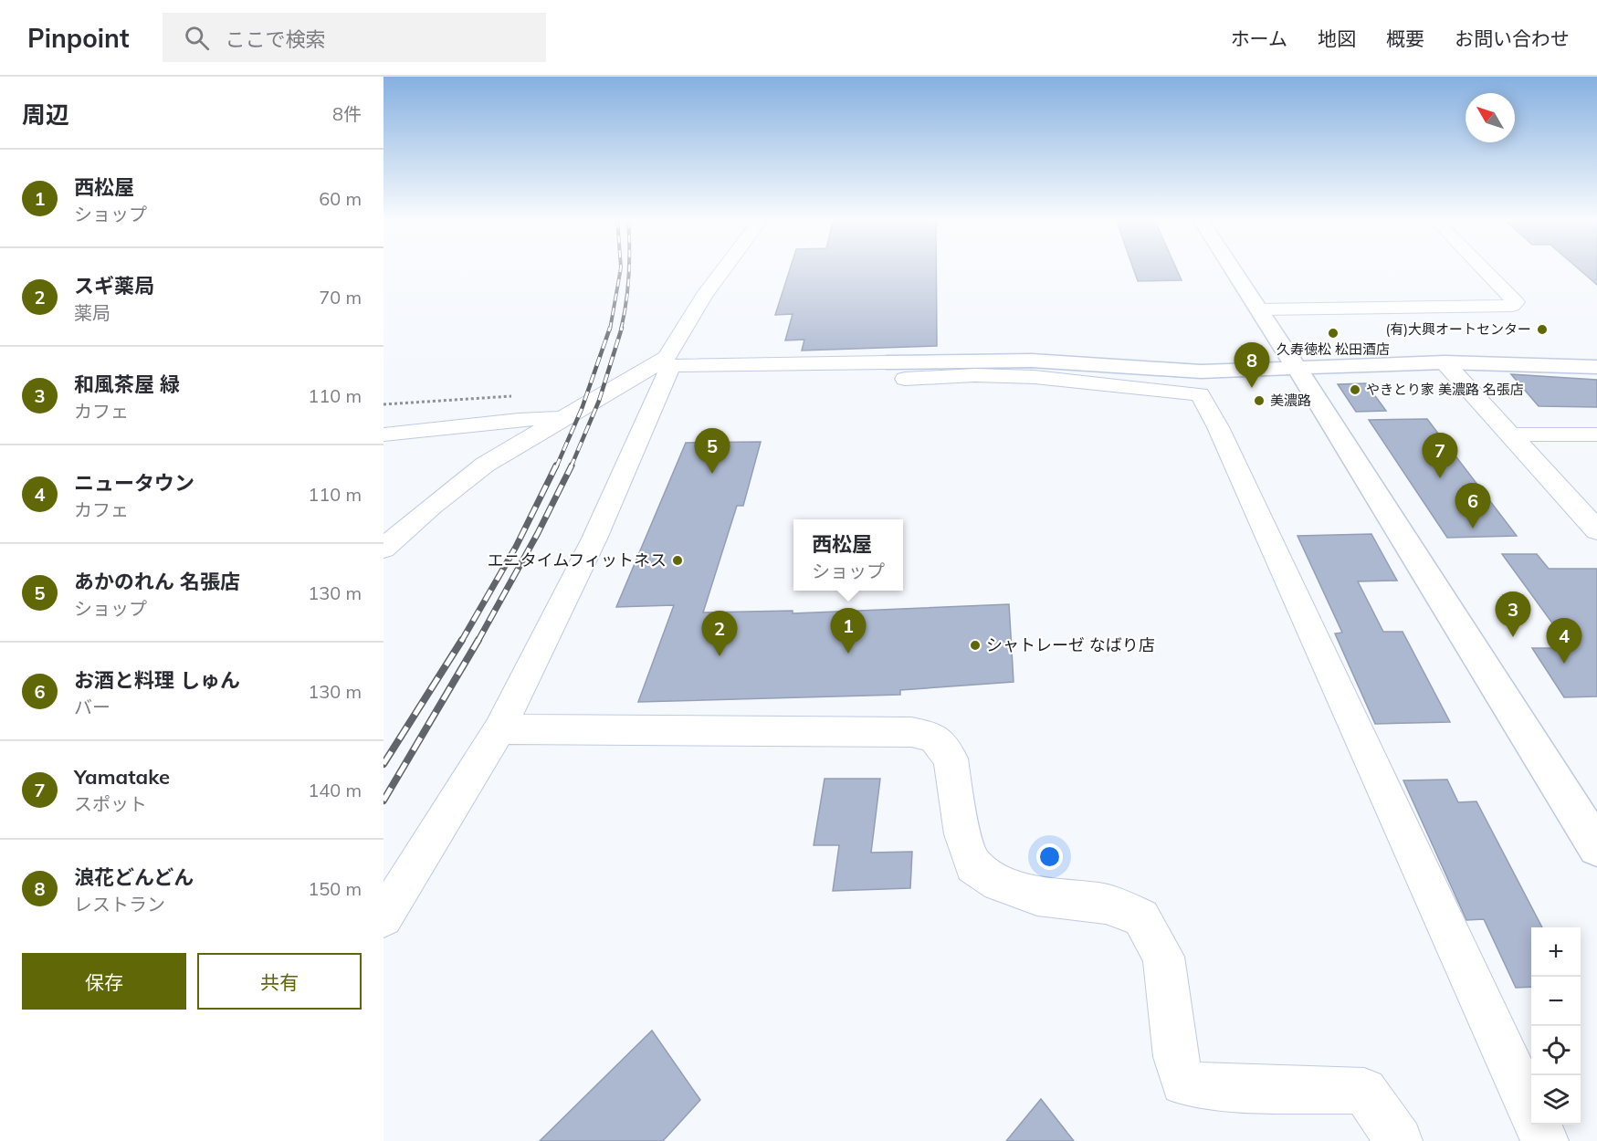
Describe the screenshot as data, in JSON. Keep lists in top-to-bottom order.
{
  "places": [
    "(有)大興オートセンター",
    "久寿徳松 松田酒店",
    "やきとり家 美濃路 名張店",
    "美濃路",
    "エニタイムフィットネス",
    "シャトレーゼ なばり店"
  ],
  "north": "top left",
  "page": {
    "header": "Pinpoint",
    "search": "ここで検索",
    "nav": [
      "ホーム",
      "地図",
      "概要",
      "お問い合わせ"
    ],
    "heading": ["周辺", "8件"],
    "list": [
      {
        "mark": "1",
        "name": "西松屋",
        "note": "ショップ",
        "value": "60 m"
      },
      {
        "mark": "2",
        "name": "スギ薬局",
        "note": "薬局",
        "value": "70 m"
      },
      {
        "mark": "3",
        "name": "和風茶屋 緑",
        "note": "カフェ",
        "value": "110 m"
      },
      {
        "mark": "4",
        "name": "ニュータウン",
        "note": "カフェ",
        "value": "110 m"
      },
      {
        "mark": "5",
        "name": "あかのれん 名張店",
        "note": "ショップ",
        "value": "130 m"
      },
      {
        "mark": "6",
        "name": "お酒と料理 しゅん",
        "note": "バー",
        "value": "130 m"
      },
      {
        "mark": "7",
        "name": "Yamatake",
        "note": "スポット",
        "value": "140 m"
      },
      {
        "mark": "8",
        "name": "浪花どんどん",
        "note": "レストラン",
        "value": "150 m"
      }
    ],
    "pins": [
      "8",
      "5",
      "7",
      "6",
      "3",
      "1",
      "2",
      "4"
    ],
    "popup": ["西松屋", "ショップ"],
    "map_buttons": ["+", "−"],
    "buttons": ["保存", "共有"]
  }
}
